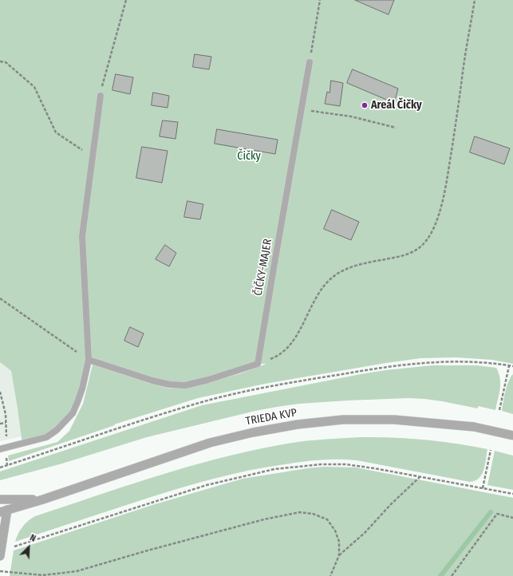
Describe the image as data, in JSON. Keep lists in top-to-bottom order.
{
  "streets": {
    "street": ["TRIEDA KVP"],
    "lane": ["ČIČKY-MAJER"]
  },
  "parks": ["Čičky"],
  "places": ["Areál Čičky"],
  "north": "top right"
}
